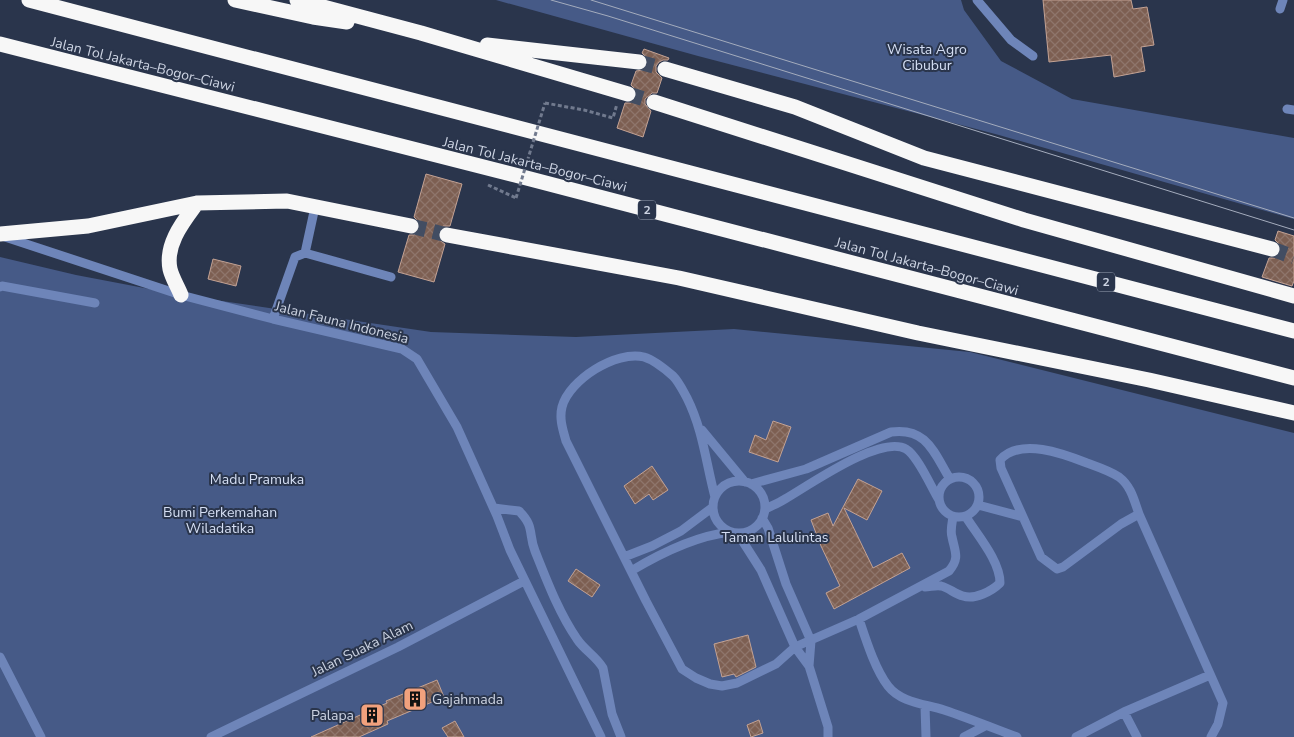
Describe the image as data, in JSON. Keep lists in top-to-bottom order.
{
  "streets": {
    "highway": ["Jalan Tol Jakarta–Bogor–Ciawi", "2"],
    "street": ["Jalan Fauna Indonesia", "Jalan Suaka Alam"]
  },
  "crossings": [
    ["Jalan Fauna Indonesia", "Jalan Suaka Alam"]
  ],
  "parks": [
    "Wisata Agro Cibubur",
    "Madu Pramuka",
    "Bumi Perkemahan Wiladatika",
    "Taman Lalulintas"
  ],
  "places": {
    "building": ["Gajahmada", "Palapa"]
  }
}
